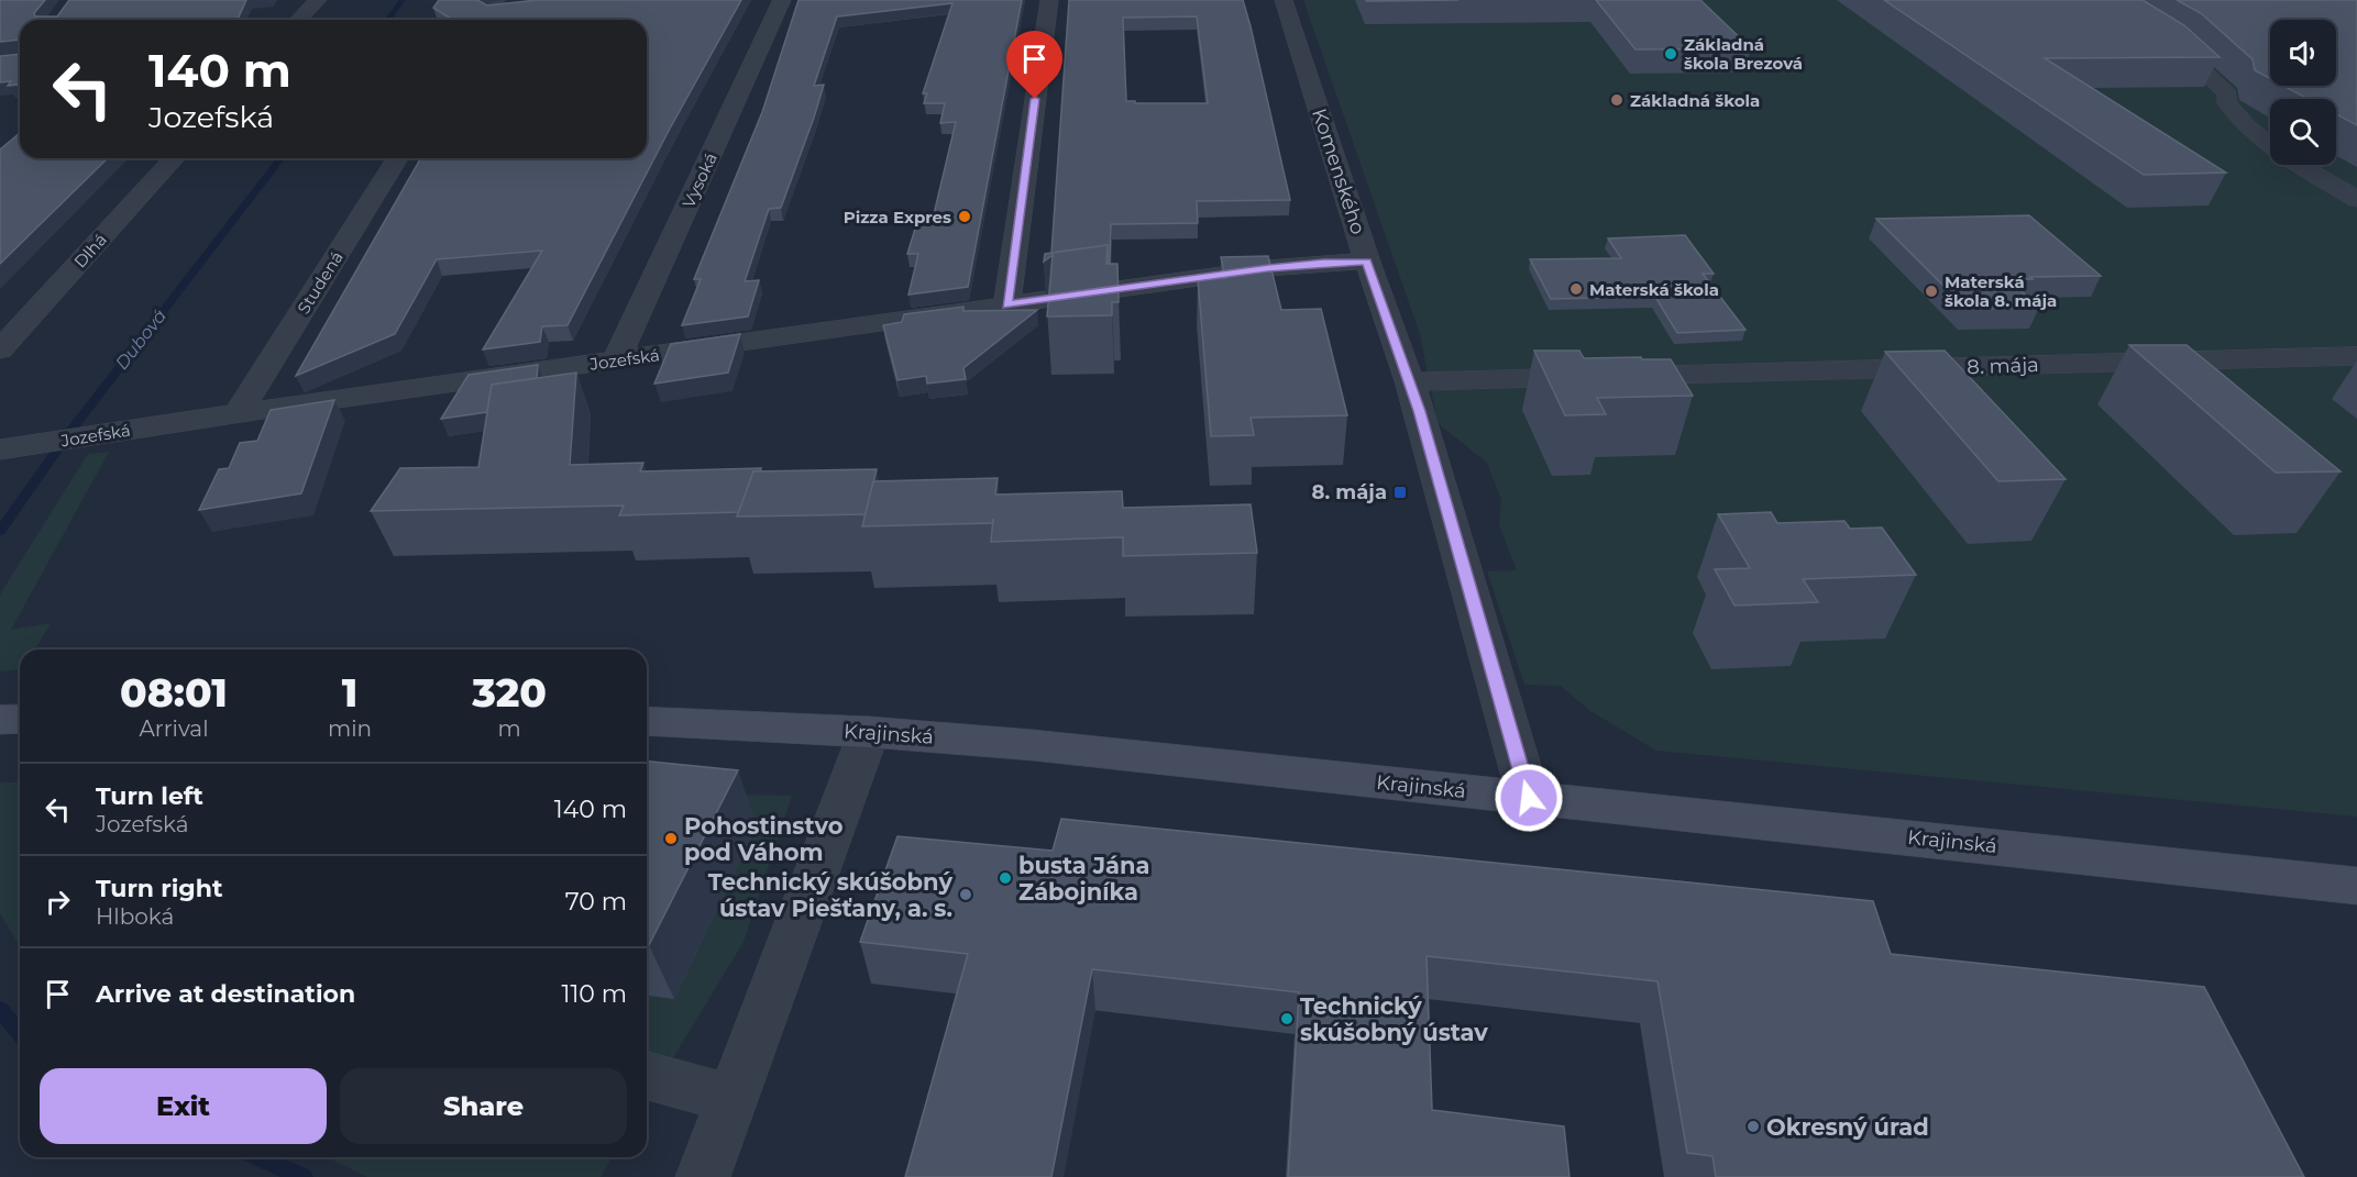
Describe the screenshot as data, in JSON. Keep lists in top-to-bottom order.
{
  "streets": {
    "main road": ["Krajinská"],
    "street": [
      "Komenského",
      "Vysoká",
      "Dlhá",
      "Studená",
      "Jozefská",
      "8. mája"
    ]
  },
  "crossings": [
    ["Komenského", "Jozefská"],
    ["Komenského", "8. mája"],
    ["Komenského", "Krajinská"],
    ["Vysoká", "Jozefská"],
    ["Studená", "Jozefská"]
  ],
  "water": ["Dubová"],
  "places": {
    "other": [
      "Základná škola Brezová",
      "Základná škola",
      "Pizza Expres",
      "Materská škola",
      "Materská škola 8. mája",
      "Pohostinstvo pod Váhom",
      "busta Jána Zábojníka",
      "Technický skúšobný ústav Piešťany, a. s.",
      "Technický skúšobný ústav",
      "Okresný úrad"
    ],
    "transit": ["8. mája"]
  },
  "page": {
    "turn": ["140 m", "Jozefská"],
    "eta": [
      "08:01",
      "Arrival",
      "1",
      "min",
      "320",
      "m"
    ],
    "list": [
      {
        "name": "Turn left",
        "note": "Jozefská",
        "value": "140 m"
      },
      {
        "name": "Turn right",
        "note": "Hlboká",
        "value": "70 m"
      },
      {
        "name": "Arrive at destination",
        "value": "110 m"
      }
    ],
    "buttons": ["Exit", "Share"]
  }
}
